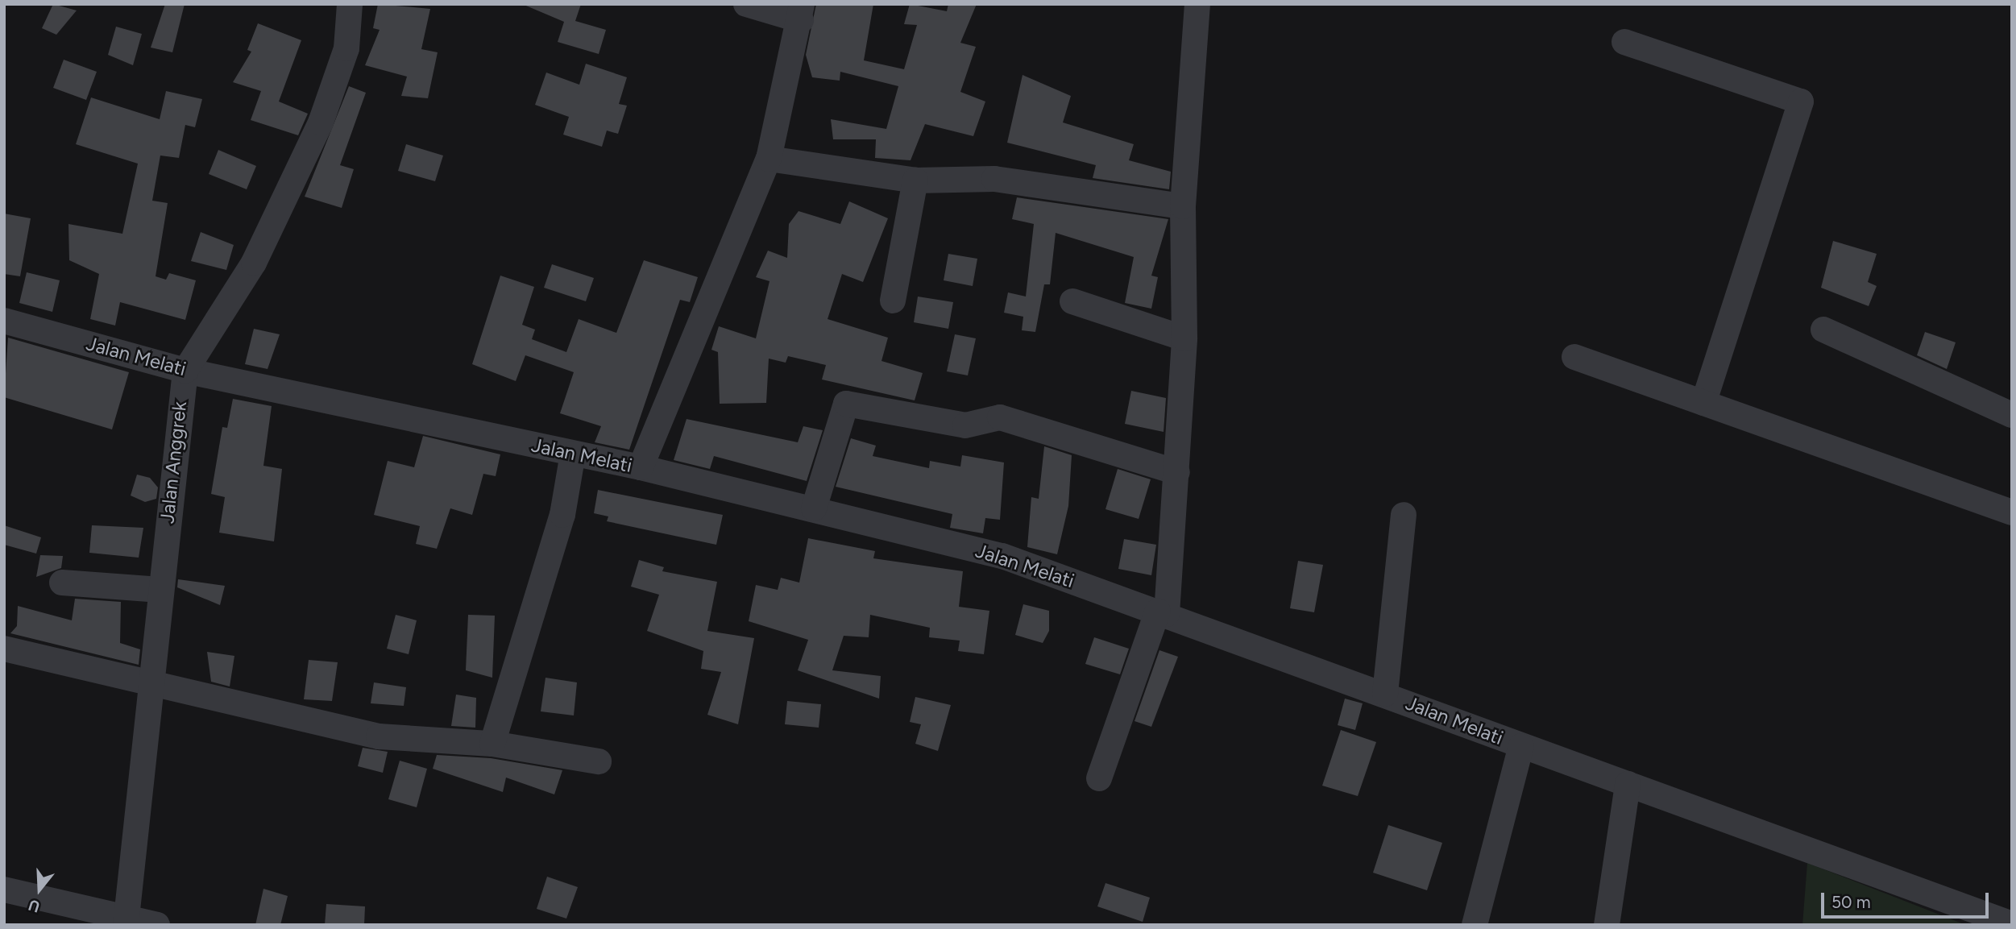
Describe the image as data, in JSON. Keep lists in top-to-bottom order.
{
  "streets": {
    "street": ["Jalan Melati", "Jalan Anggrek"]
  },
  "crossings": [
    ["Jalan Melati", "Jalan Anggrek"]
  ],
  "scale_bar": "50 m",
  "north": "bottom"
}
